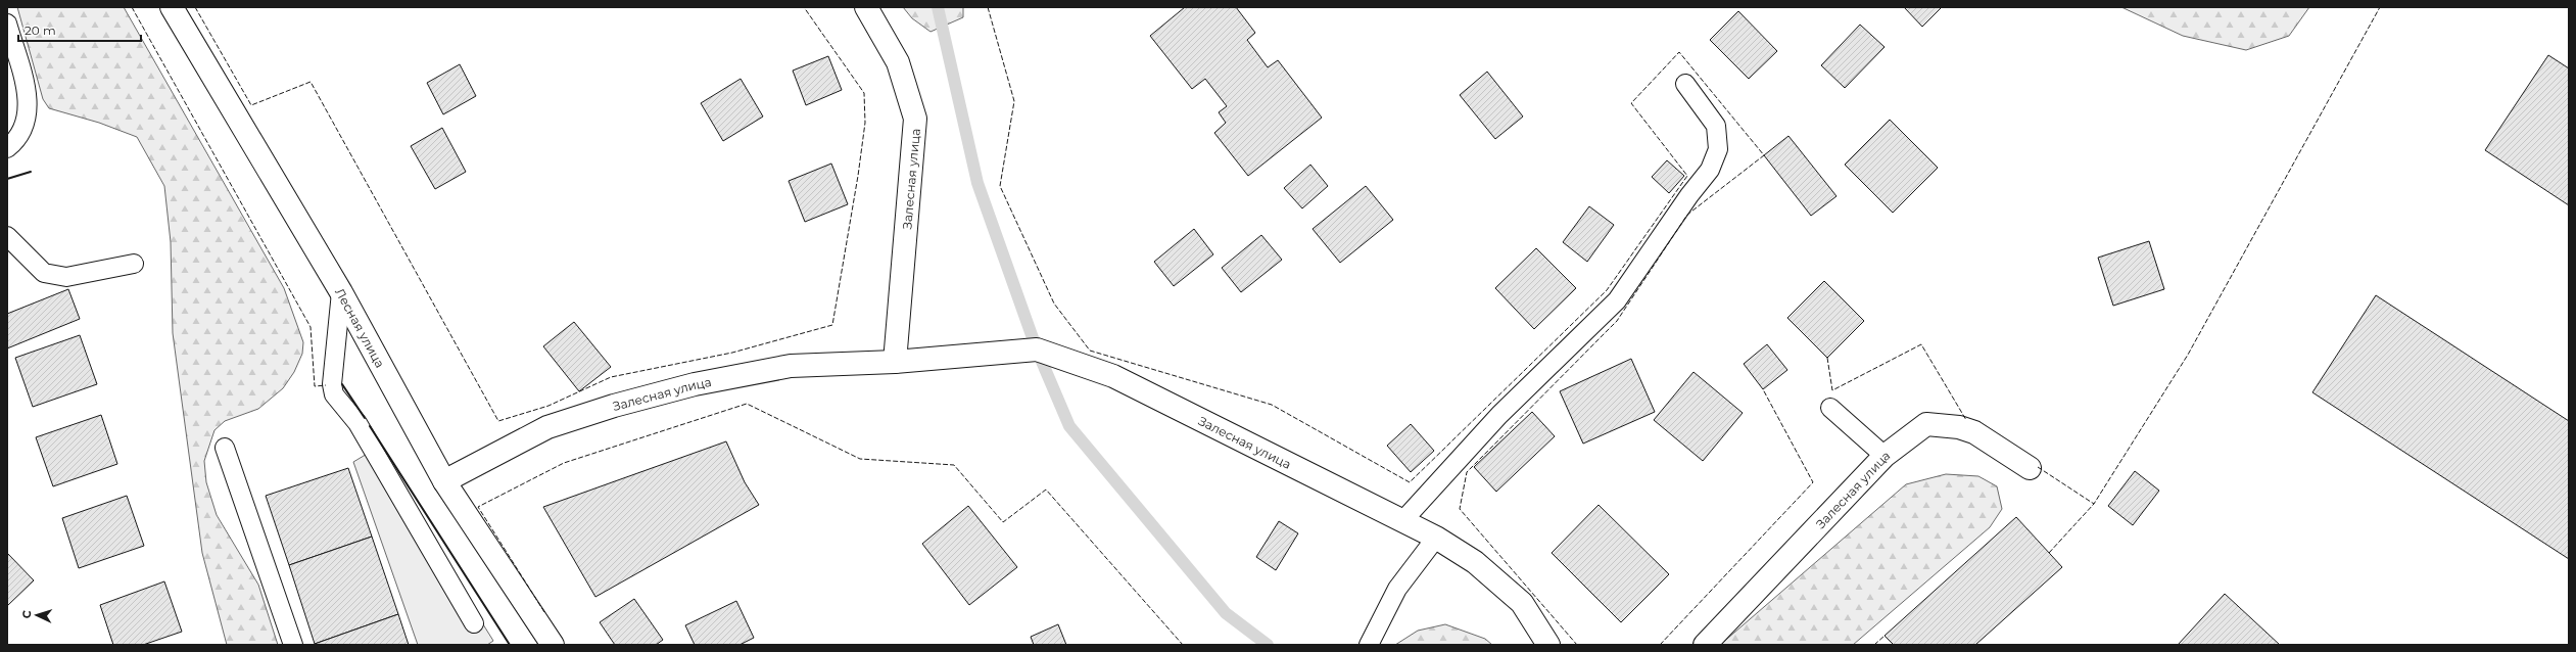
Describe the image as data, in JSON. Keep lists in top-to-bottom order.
{
  "streets": {
    "street": ["Залесная улица", "Лесная улица"]
  },
  "crossings": [
    ["Залесная улица", "Лесная улица"]
  ],
  "scale_bar": "20 m",
  "north": "left"
}
